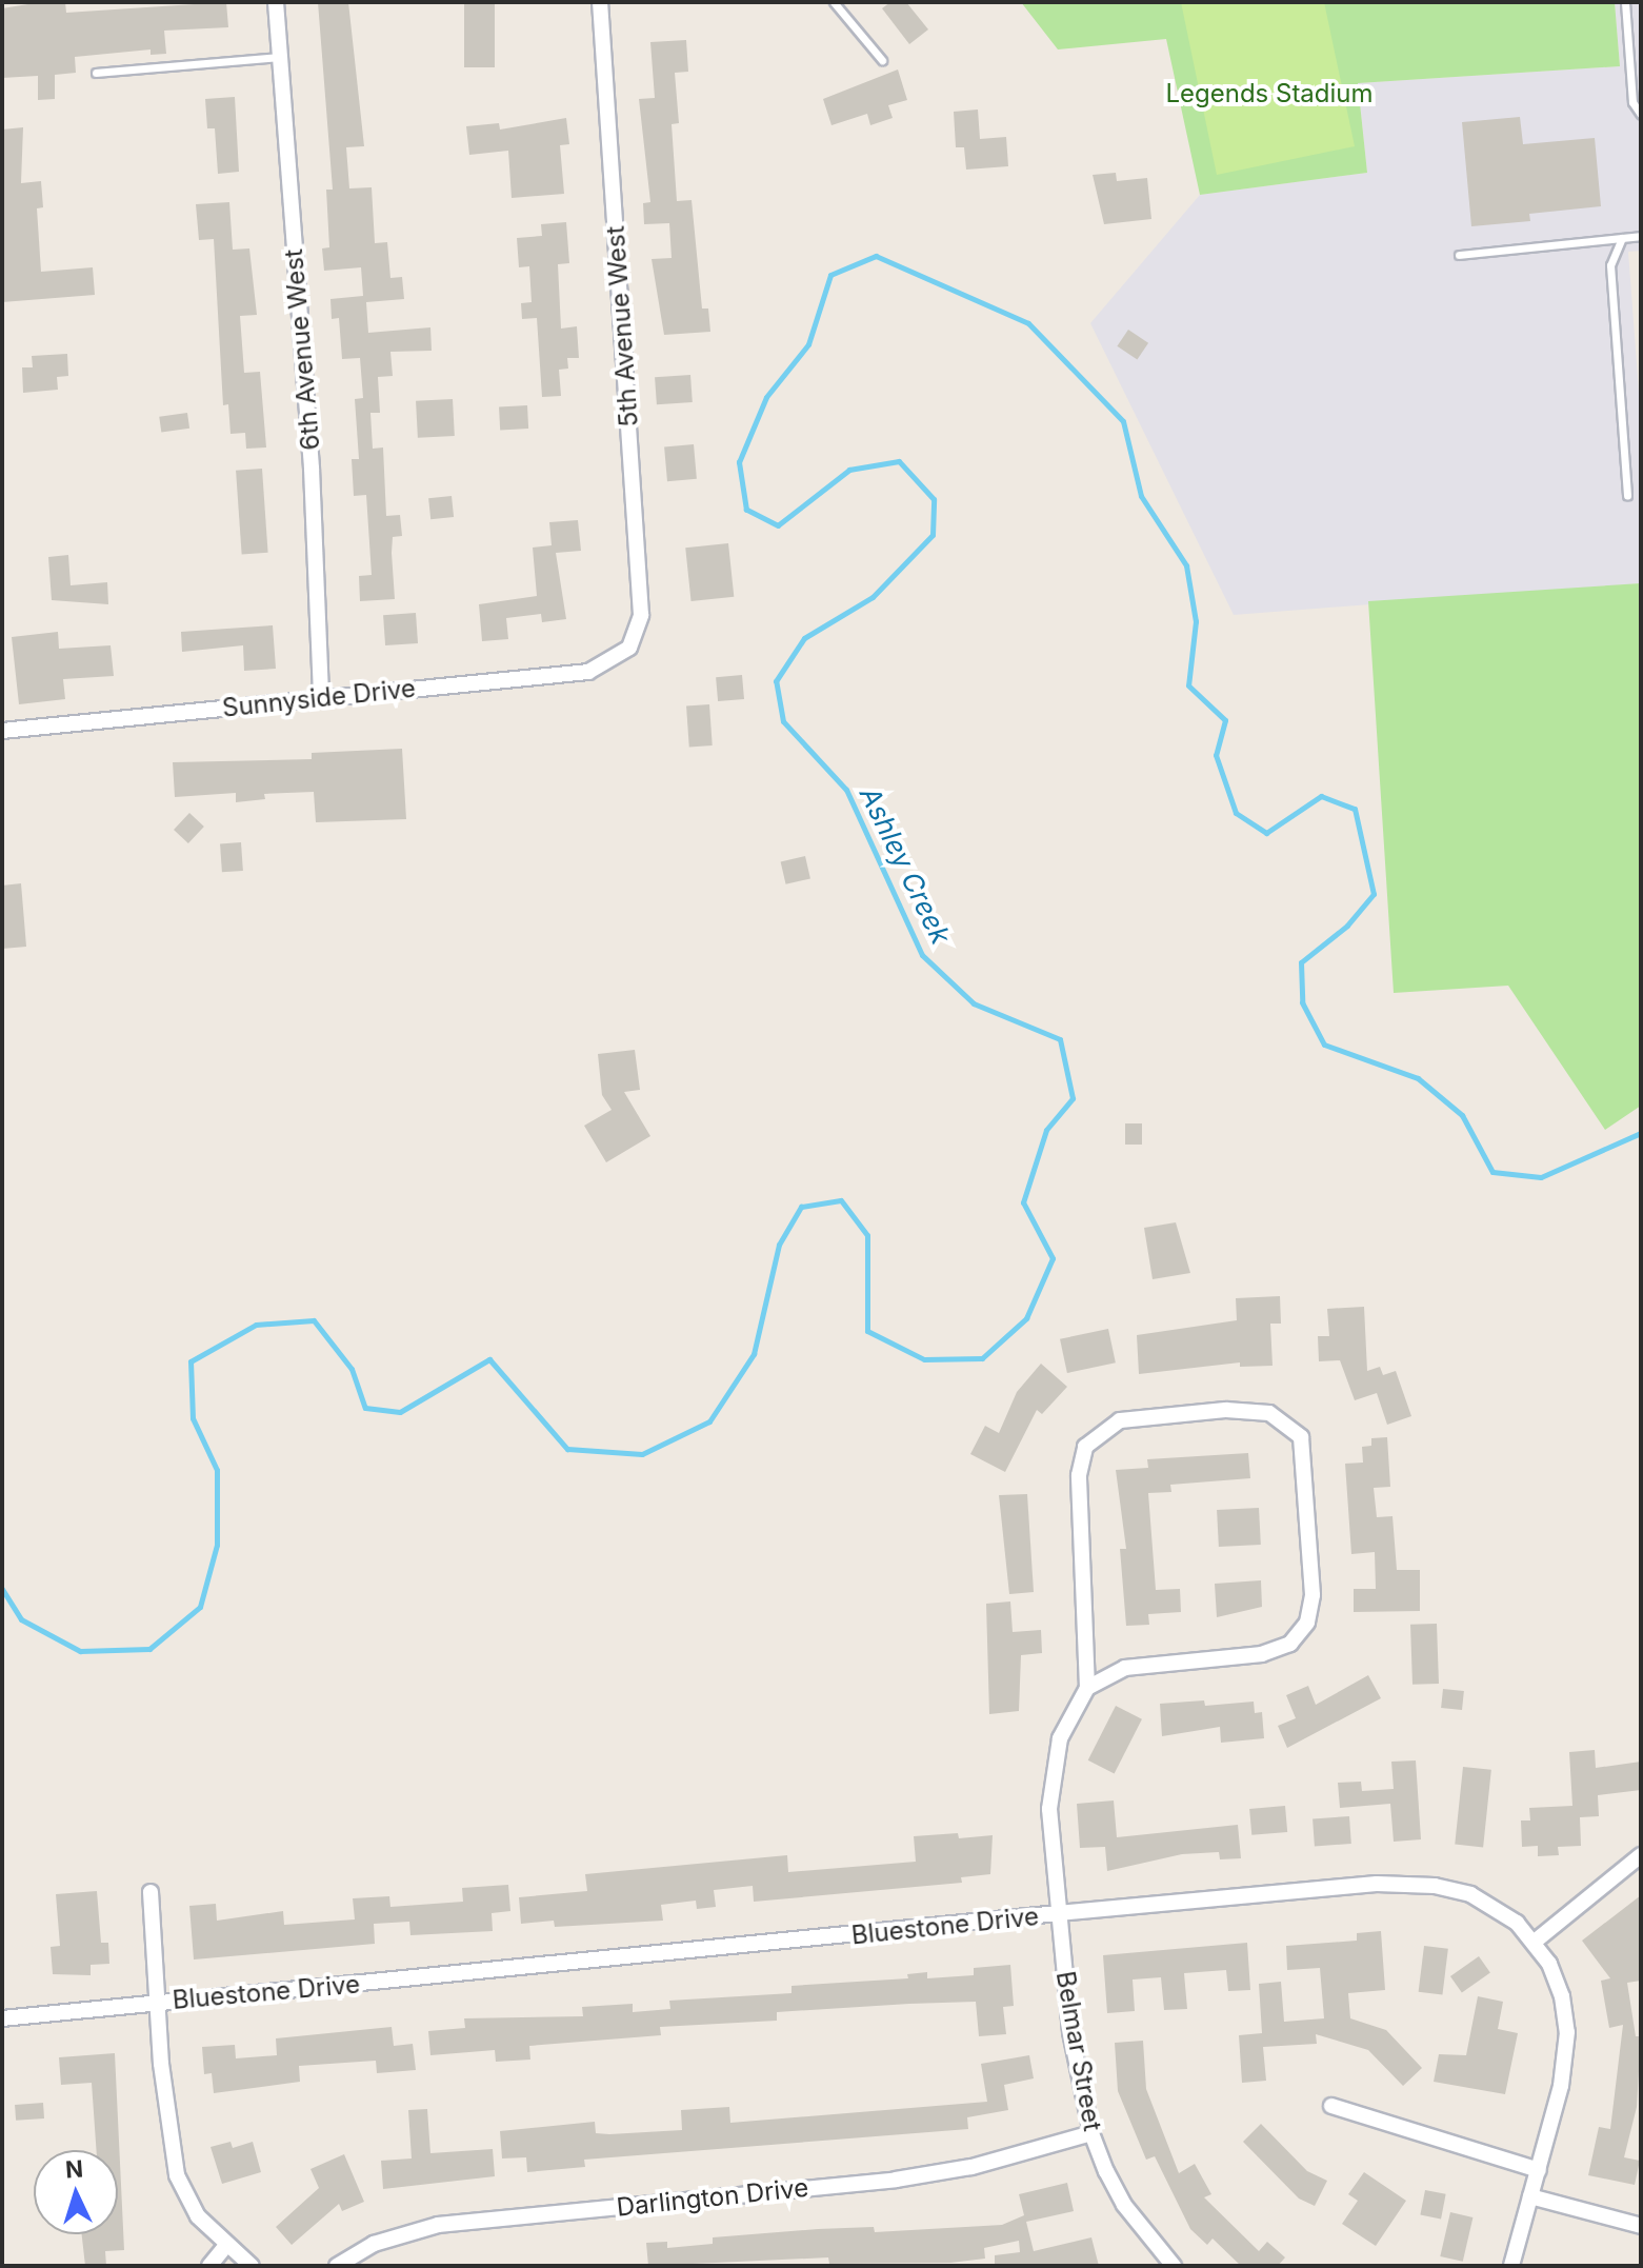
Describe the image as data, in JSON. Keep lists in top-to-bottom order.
{
  "streets": {
    "street": [
      "5th Avenue West",
      "6th Avenue West",
      "Sunnyside Drive",
      "Bluestone Drive",
      "Belmar Street",
      "Darlington Drive"
    ]
  },
  "crossings": [
    ["5th Avenue West", "Sunnyside Drive"],
    ["6th Avenue West", "Sunnyside Drive"],
    ["Bluestone Drive", "Belmar Street"],
    ["Belmar Street", "Darlington Drive"]
  ],
  "water": ["Ashley Creek"],
  "parks": ["Legends Stadium"],
  "north": "top"
}
